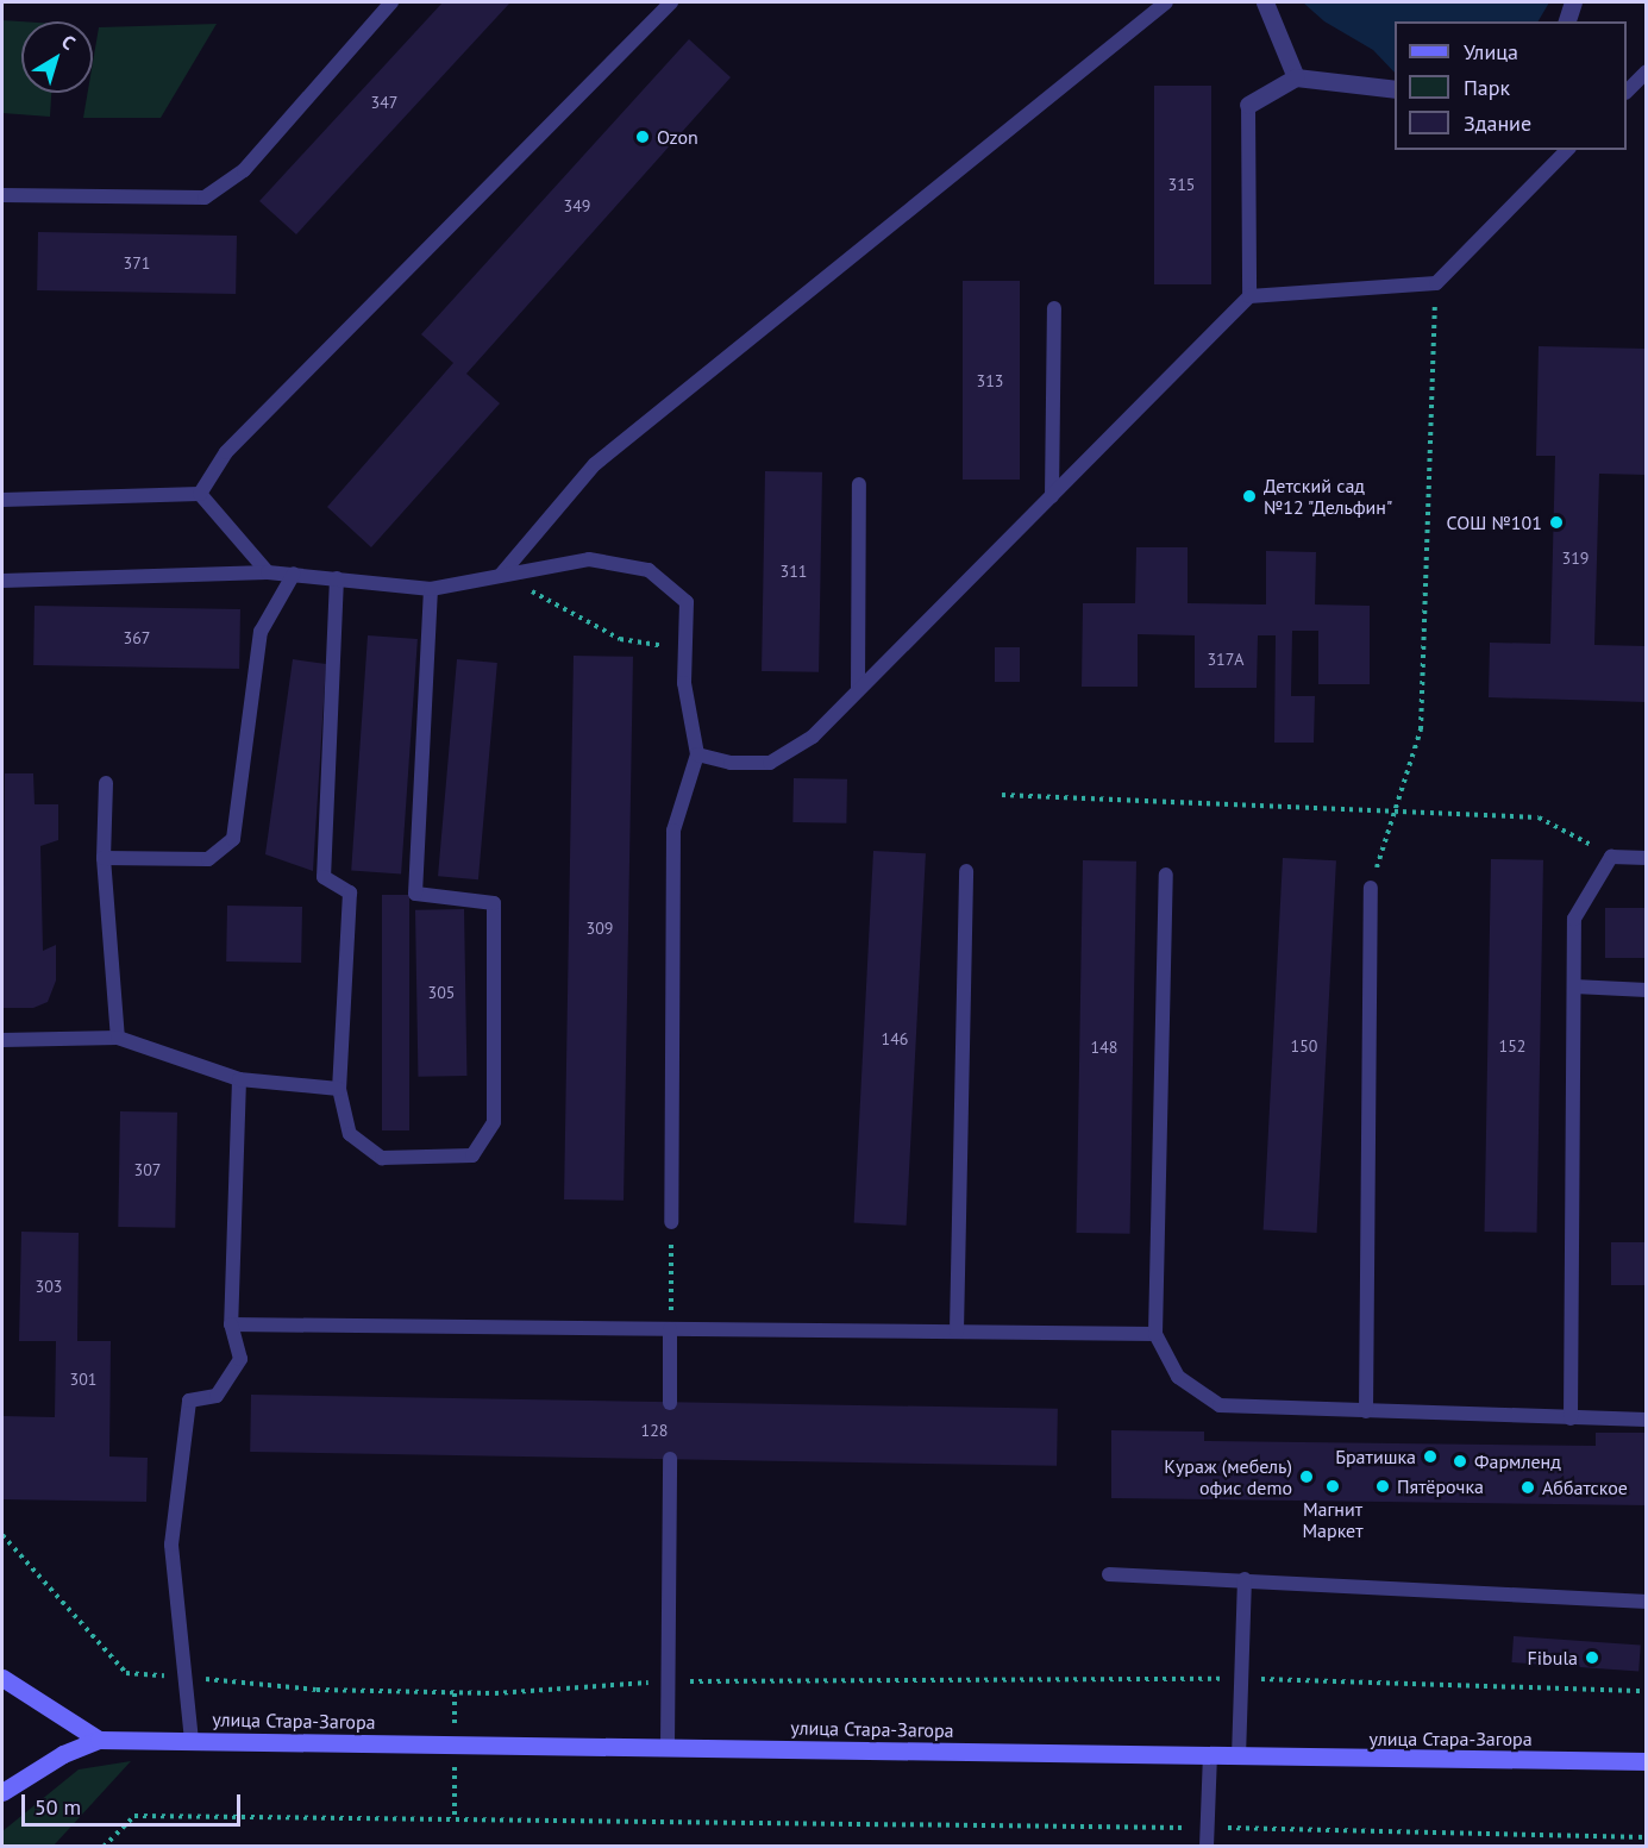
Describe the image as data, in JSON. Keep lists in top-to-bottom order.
{
  "streets": {
    "main road": ["улица Стара-Загора"]
  },
  "places": [
    "Ozon",
    "Детский сад №12 \"Дельфин\"",
    "СОШ №101",
    "Братишка",
    "Фармленд",
    "Кураж (мебель) офис demo",
    "Магнит Маркет",
    "Пятёрочка",
    "Аббатское",
    "Fibula"
  ],
  "house_numbers": [
    "347",
    "315",
    "349",
    "371",
    "313",
    "319",
    "311",
    "367",
    "317А",
    "309",
    "305",
    "146",
    "150",
    "152",
    "148",
    "307",
    "303",
    "301",
    "128"
  ],
  "legend": ["Улица", "Парк", "Здание"],
  "scale_bar": "50 m",
  "north": "top right"
}
